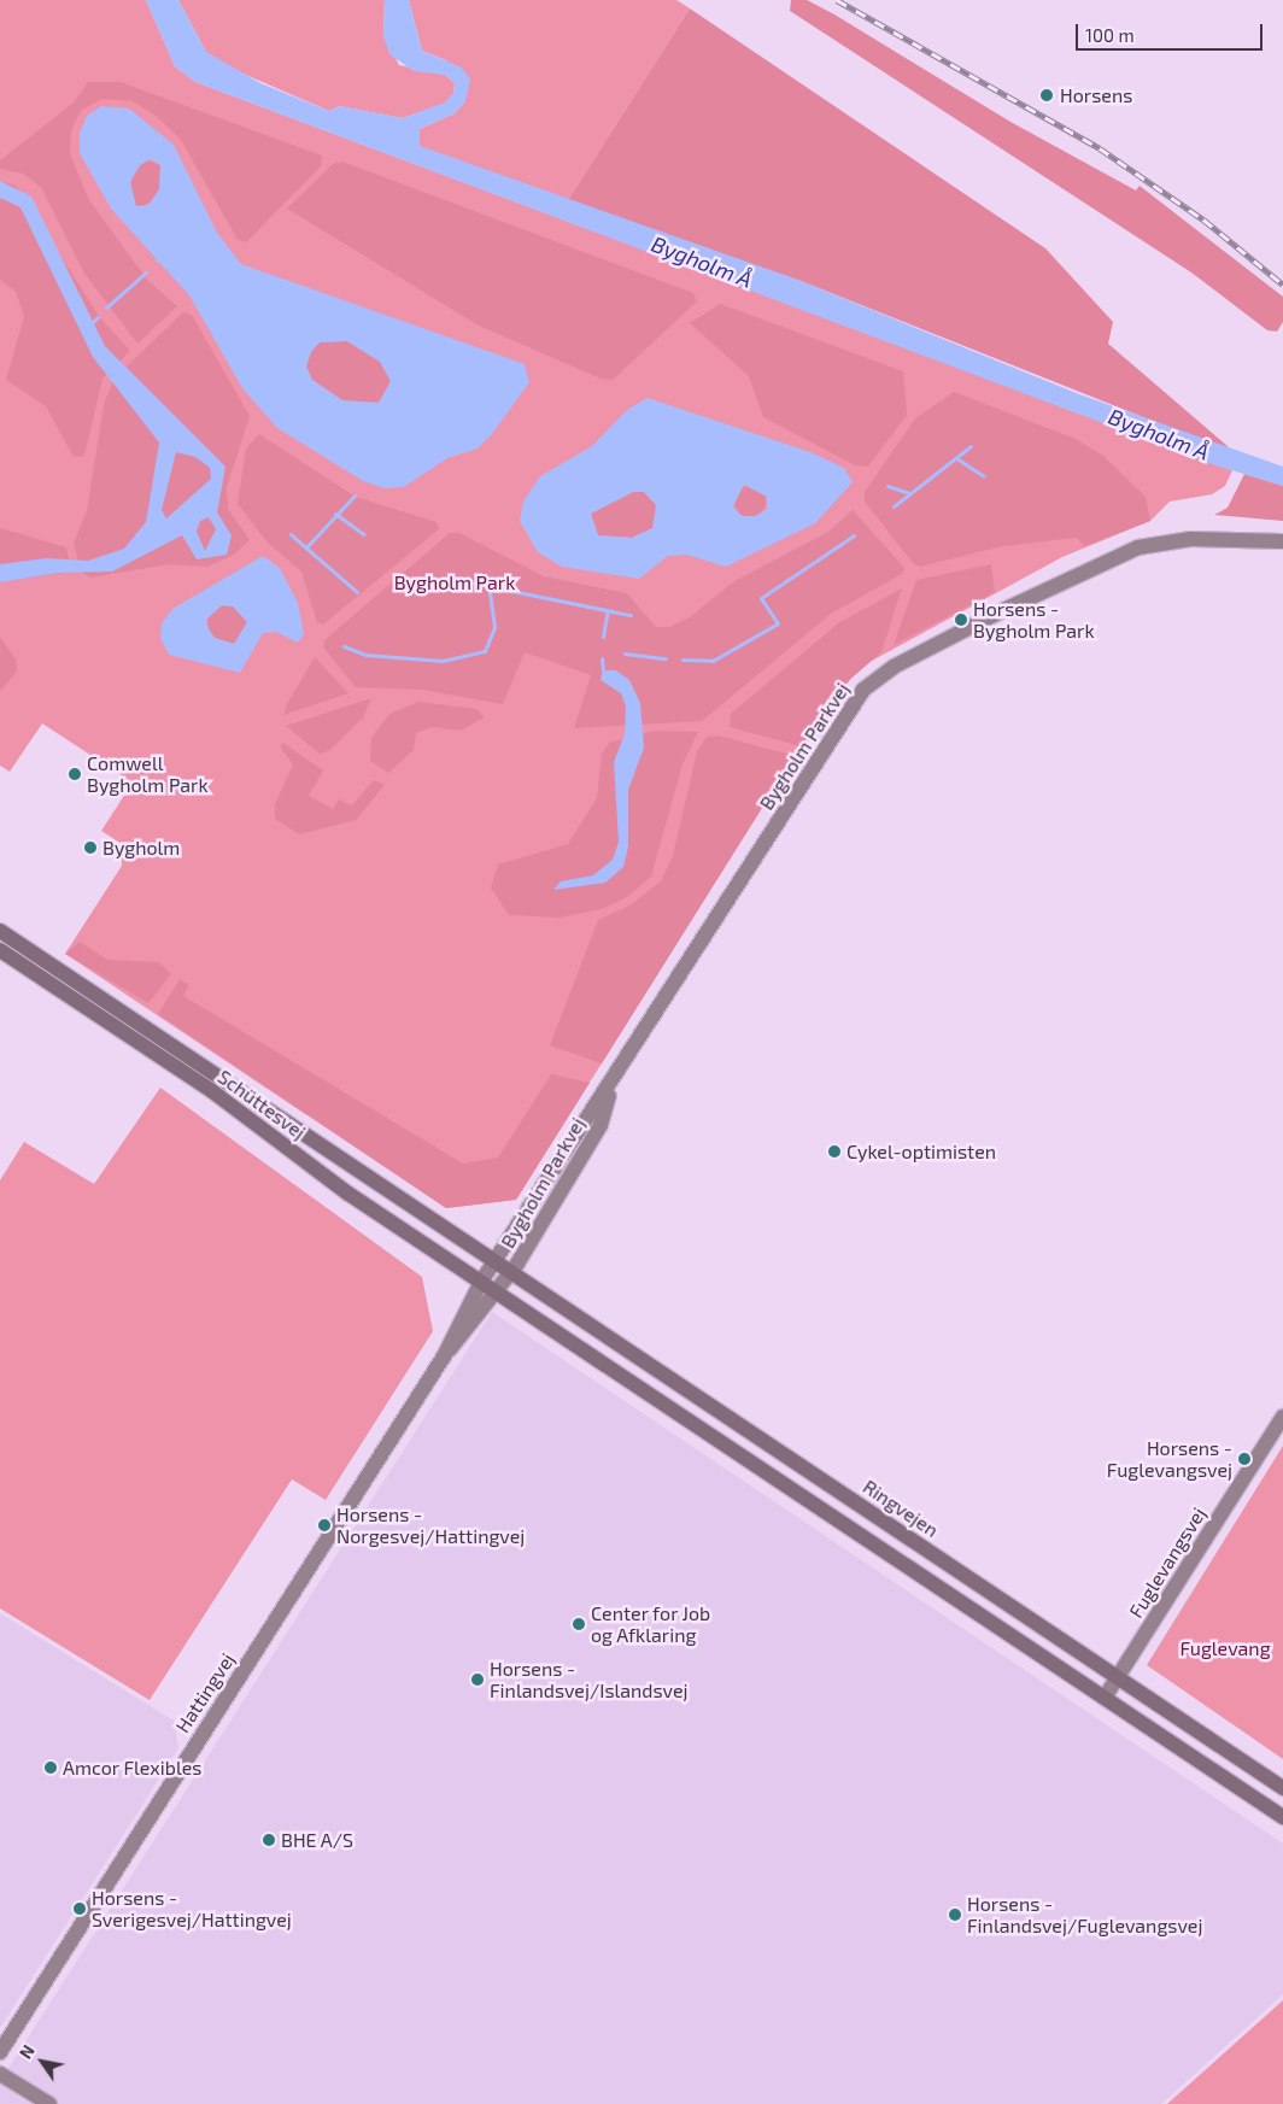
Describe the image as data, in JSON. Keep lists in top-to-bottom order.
{
  "streets": {
    "main road": ["Schüttesvej", "Ringvejen"],
    "street": ["Bygholm Parkvej", "Fuglevangsvej", "Hattingvej"]
  },
  "crossings": [
    ["Bygholm Parkvej", "Schüttesvej"],
    ["Bygholm Parkvej", "Ringvejen"],
    ["Bygholm Parkvej", "Hattingvej"],
    ["Schüttesvej", "Ringvejen"],
    ["Schüttesvej", "Hattingvej"],
    ["Ringvejen", "Fuglevangsvej"]
  ],
  "water": ["Bygholm Å"],
  "parks": ["Bygholm Park", "Fuglevang"],
  "places": [
    "Horsens",
    "Horsens - Bygholm Park",
    "Comwell Bygholm Park",
    "Bygholm",
    "Cykel-optimisten",
    "Horsens - Fuglevangsvej",
    "Horsens - Norgesvej/Hattingvej",
    "Center for Job og Afklaring",
    "Horsens - Finlandsvej/Islandsvej",
    "Amcor Flexibles",
    "BHE A/S",
    "Horsens - Sverigesvej/Hattingvej",
    "Horsens - Finlandsvej/Fuglevangsvej"
  ],
  "scale_bar": "100 m",
  "north": "top left"
}
